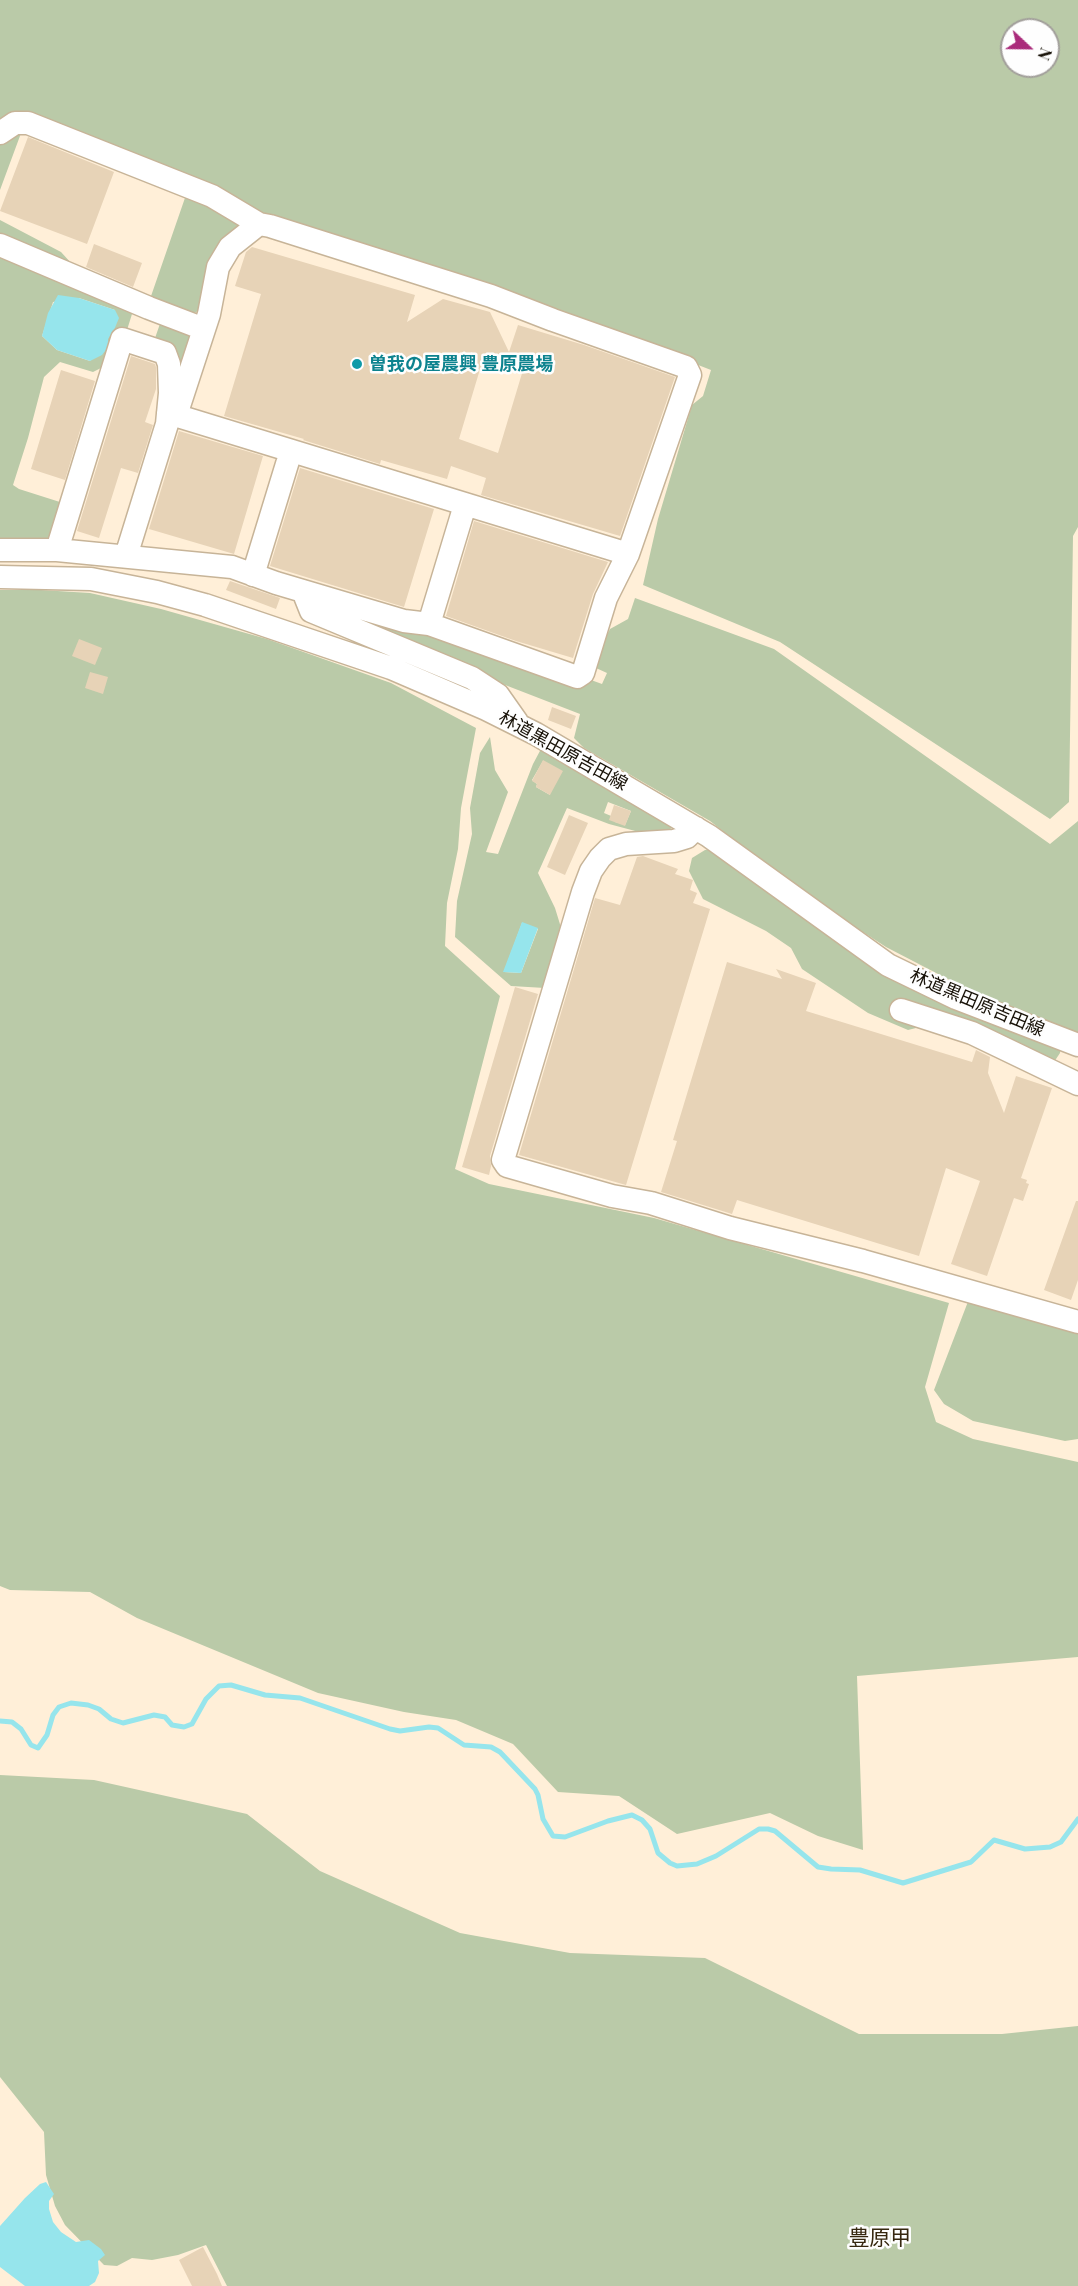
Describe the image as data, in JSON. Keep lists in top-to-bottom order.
{
  "streets": {
    "street": ["林道黒田原吉田線"]
  },
  "districts": ["豊原甲"],
  "places": ["曽我の屋農興 豊原農場"],
  "north": "right"
}
